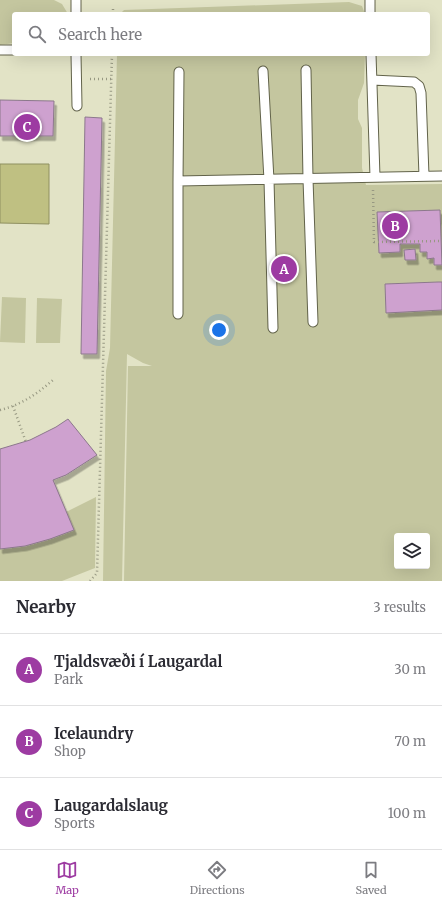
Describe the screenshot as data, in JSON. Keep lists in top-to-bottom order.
{
  "page": {
    "search": "Search here",
    "pins": ["C", "B", "A"],
    "heading": ["Nearby", "3 results"],
    "list": [
      {
        "mark": "A",
        "name": "Tjaldsvæði í Laugardal",
        "note": "Park",
        "value": "30 m"
      },
      {
        "mark": "B",
        "name": "Icelaundry",
        "note": "Shop",
        "value": "70 m"
      },
      {
        "mark": "C",
        "name": "Laugardalslaug",
        "note": "Sports",
        "value": "100 m"
      }
    ],
    "nav": ["Map", "Directions", "Saved"]
  }
}
